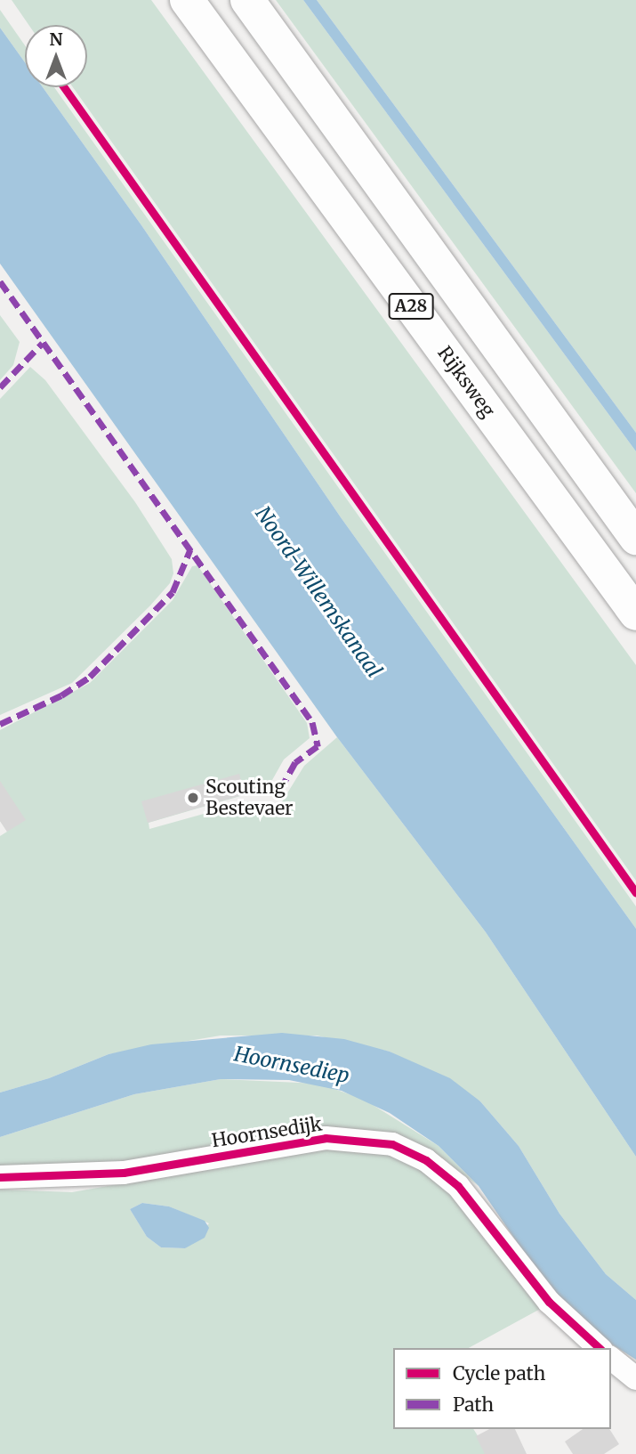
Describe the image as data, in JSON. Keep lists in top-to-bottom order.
{
  "streets": {
    "highway": ["A28", "Rijksweg"],
    "street": ["Hoornsedijk"]
  },
  "water": ["Noord-Willemskanaal", "Hoornsediep"],
  "places": ["Scouting Bestevaer"],
  "legend": ["Cycle path", "Path"],
  "north": "top"
}
